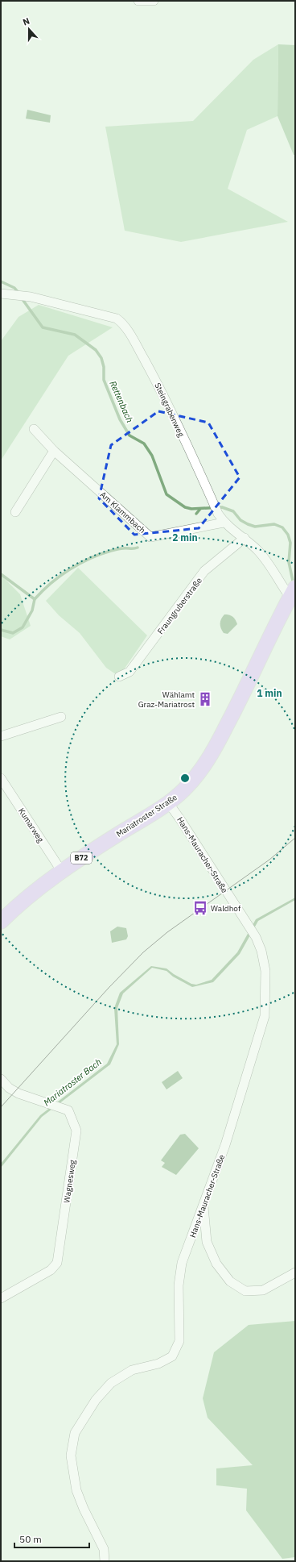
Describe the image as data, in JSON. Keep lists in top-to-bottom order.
{
  "streets": {
    "main road": ["Mariatroster Straße", "B72"],
    "street": [
      "Steingrabenweg",
      "Am Klammbach",
      "Fraungruberstraße",
      "Kumarweg",
      "Hans-Mauracher-Straße",
      "Wagnesweg"
    ]
  },
  "crossings": [
    ["Steingrabenweg", "Am Klammbach"],
    ["Steingrabenweg", "Fraungruberstraße"],
    ["Steingrabenweg", "Mariatroster Straße"],
    ["Mariatroster Straße", "Kumarweg"],
    ["Mariatroster Straße", "Hans-Mauracher-Straße"]
  ],
  "water": ["Rettenbach", "Mariatroster Bach"],
  "places": {
    "building": ["Wählamt Graz-Mariatrost"],
    "bus stop": ["Waldhof"]
  },
  "scale_bar": "50 m",
  "north": "top",
  "rings": ["2 min", "1 min"]
}
